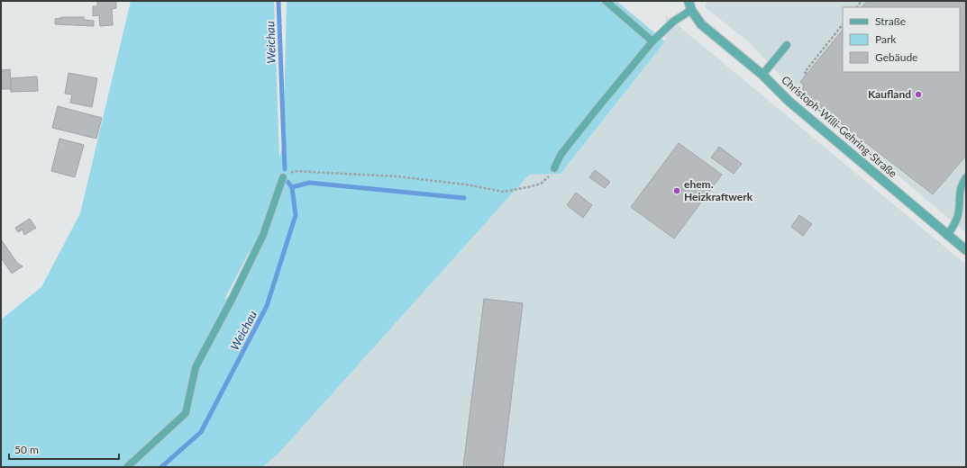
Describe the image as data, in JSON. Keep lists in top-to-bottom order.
{
  "streets": {
    "street": ["Christoph-Willi-Gehring-Straße"]
  },
  "water": ["Weichau"],
  "places": ["Kaufland", "ehem. Heizkraftwerk"],
  "legend": ["Straße", "Park", "Gebäude"],
  "scale_bar": "50 m"
}
